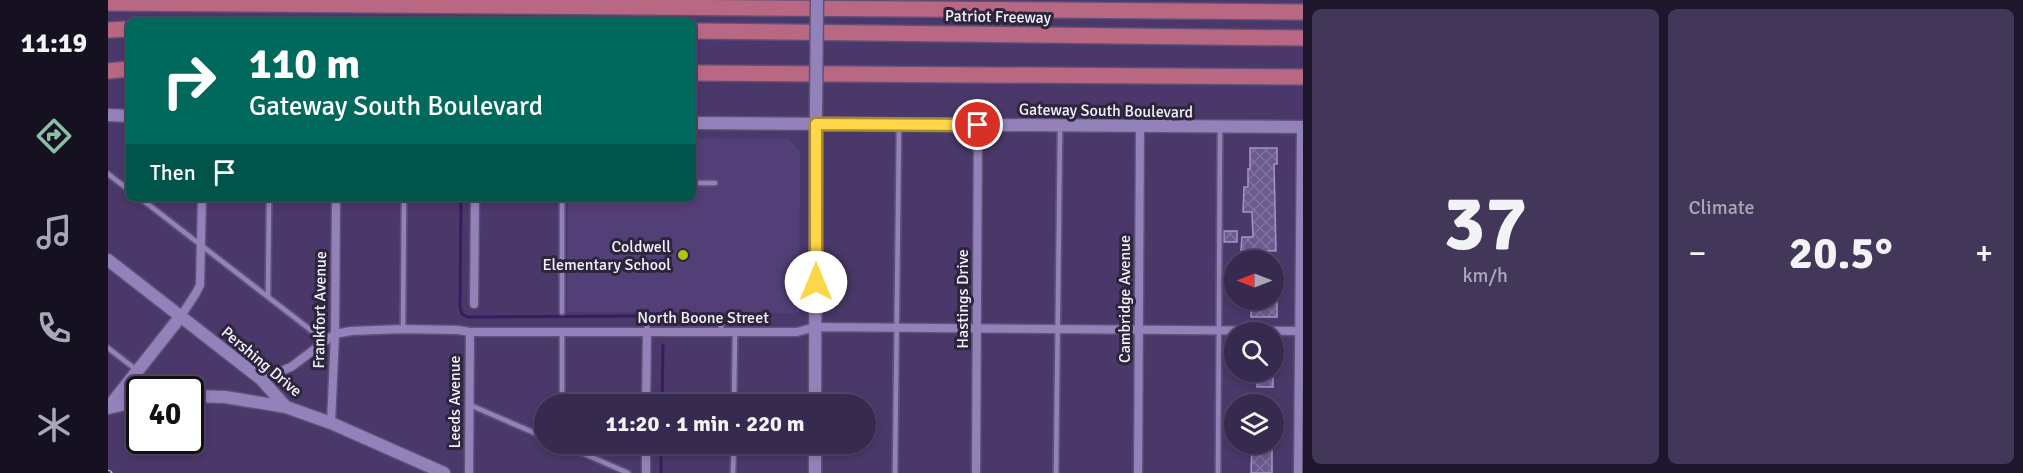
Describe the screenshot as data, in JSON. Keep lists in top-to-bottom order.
{
  "streets": {
    "highway": ["Patriot Freeway"],
    "main road": ["Gateway South Boulevard", "Pershing Drive"],
    "street": [
      "Hastings Drive",
      "Cambridge Avenue",
      "Frankfort Avenue",
      "North Boone Street",
      "Leeds Avenue"
    ]
  },
  "crossings": [
    ["Gateway South Boulevard", "Hastings Drive"],
    ["Gateway South Boulevard", "Cambridge Avenue"],
    ["Hastings Drive", "North Boone Street"],
    ["Cambridge Avenue", "North Boone Street"],
    ["Frankfort Avenue", "North Boone Street"],
    ["Frankfort Avenue", "Pershing Drive"],
    ["North Boone Street", "Pershing Drive"],
    ["North Boone Street", "Leeds Avenue"]
  ],
  "places": ["Coldwell Elementary School"],
  "north": "left",
  "page": {
    "tabs": "11:19",
    "tile": [
      ["37", "km/h"],
      "Climate"
    ],
    "turn": ["110 m", "Gateway South Boulevard"],
    "then": "Then",
    "heat": ["−", "20.5°", "+"],
    "limit": "40",
    "trip": "11:20 · 1 min · 220 m"
  }
}
